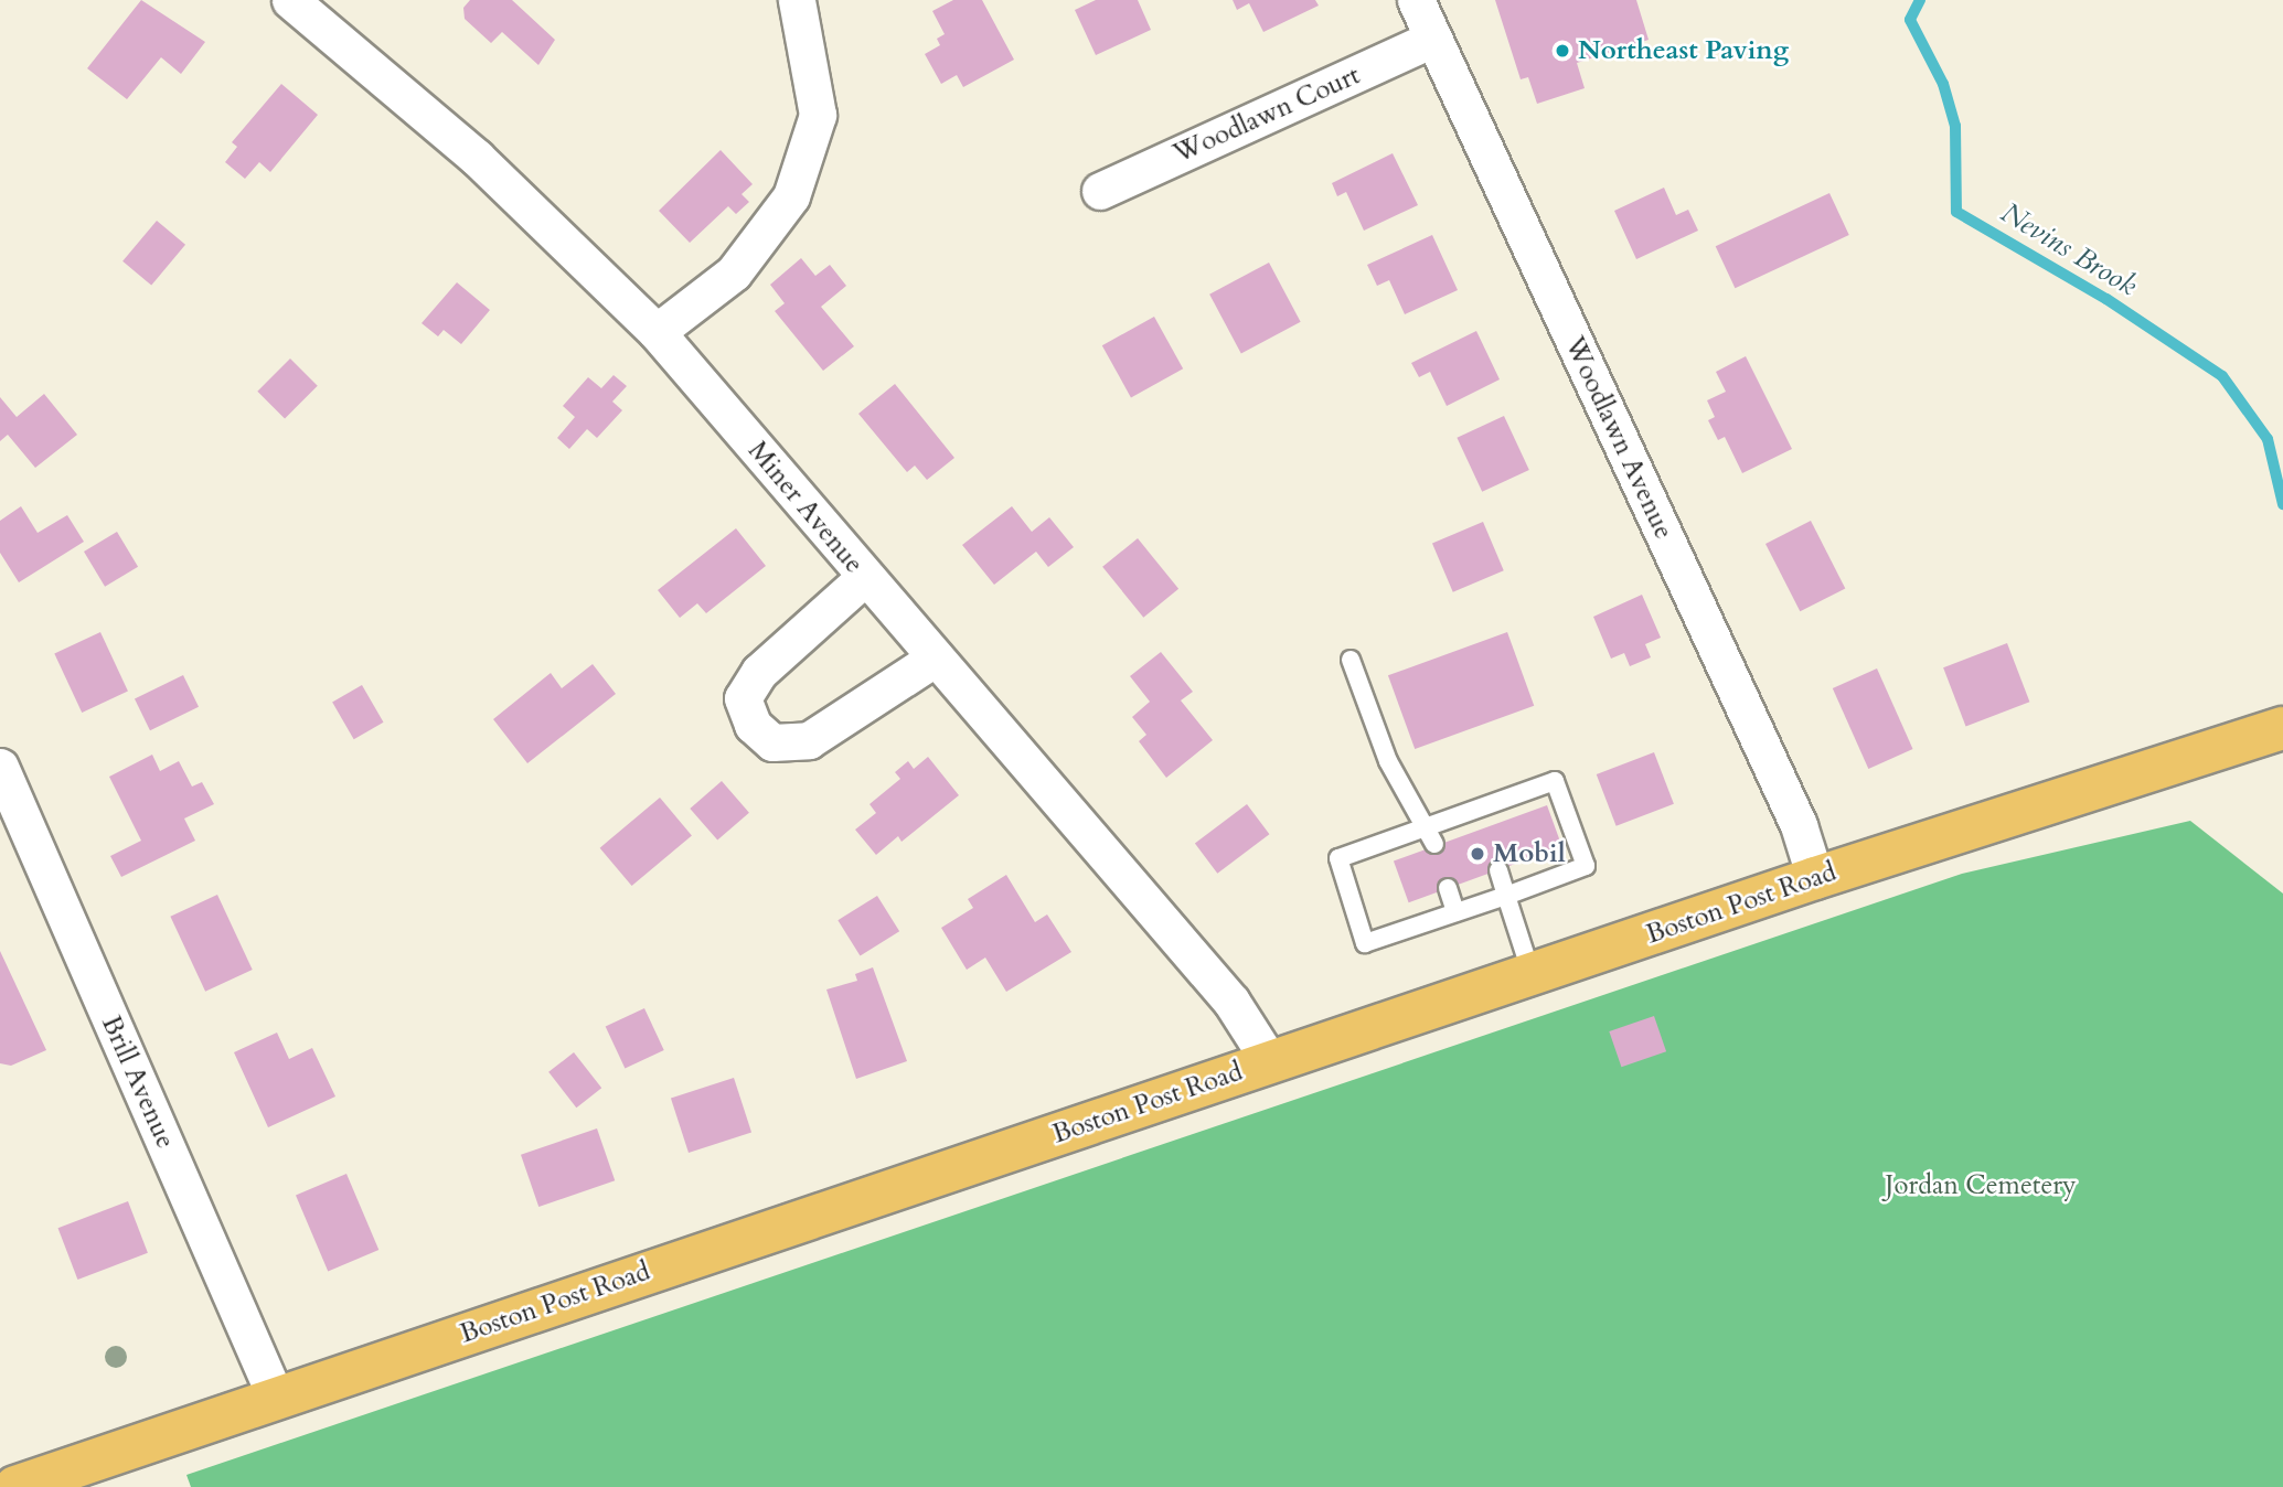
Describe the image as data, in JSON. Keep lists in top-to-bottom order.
{
  "streets": {
    "main road": ["Boston Post Road"],
    "street": [
      "Woodlawn Court",
      "Woodlawn Avenue",
      "Miner Avenue",
      "Brill Avenue"
    ]
  },
  "crossings": [
    ["Woodlawn Court", "Woodlawn Avenue"],
    ["Woodlawn Avenue", "Boston Post Road"],
    ["Miner Avenue", "Boston Post Road"],
    ["Boston Post Road", "Brill Avenue"]
  ],
  "water": ["Nevins Brook"],
  "parks": ["Jordan Cemetery"],
  "places": ["Northeast Paving", "Mobil"]
}
